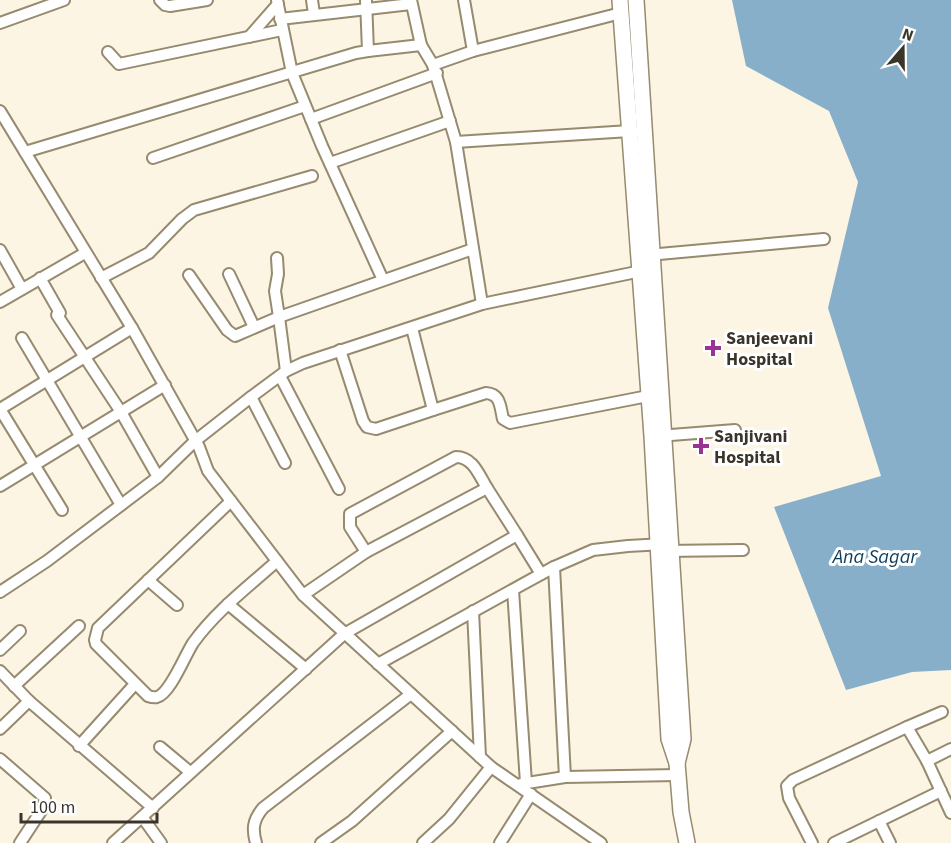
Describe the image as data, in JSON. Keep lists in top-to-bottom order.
{
  "water": ["Ana Sagar"],
  "places": {
    "health": ["Sanjeevani Hospital", "Sanjivani Hospital"]
  },
  "scale_bar": "100 m",
  "north": "top"
}
